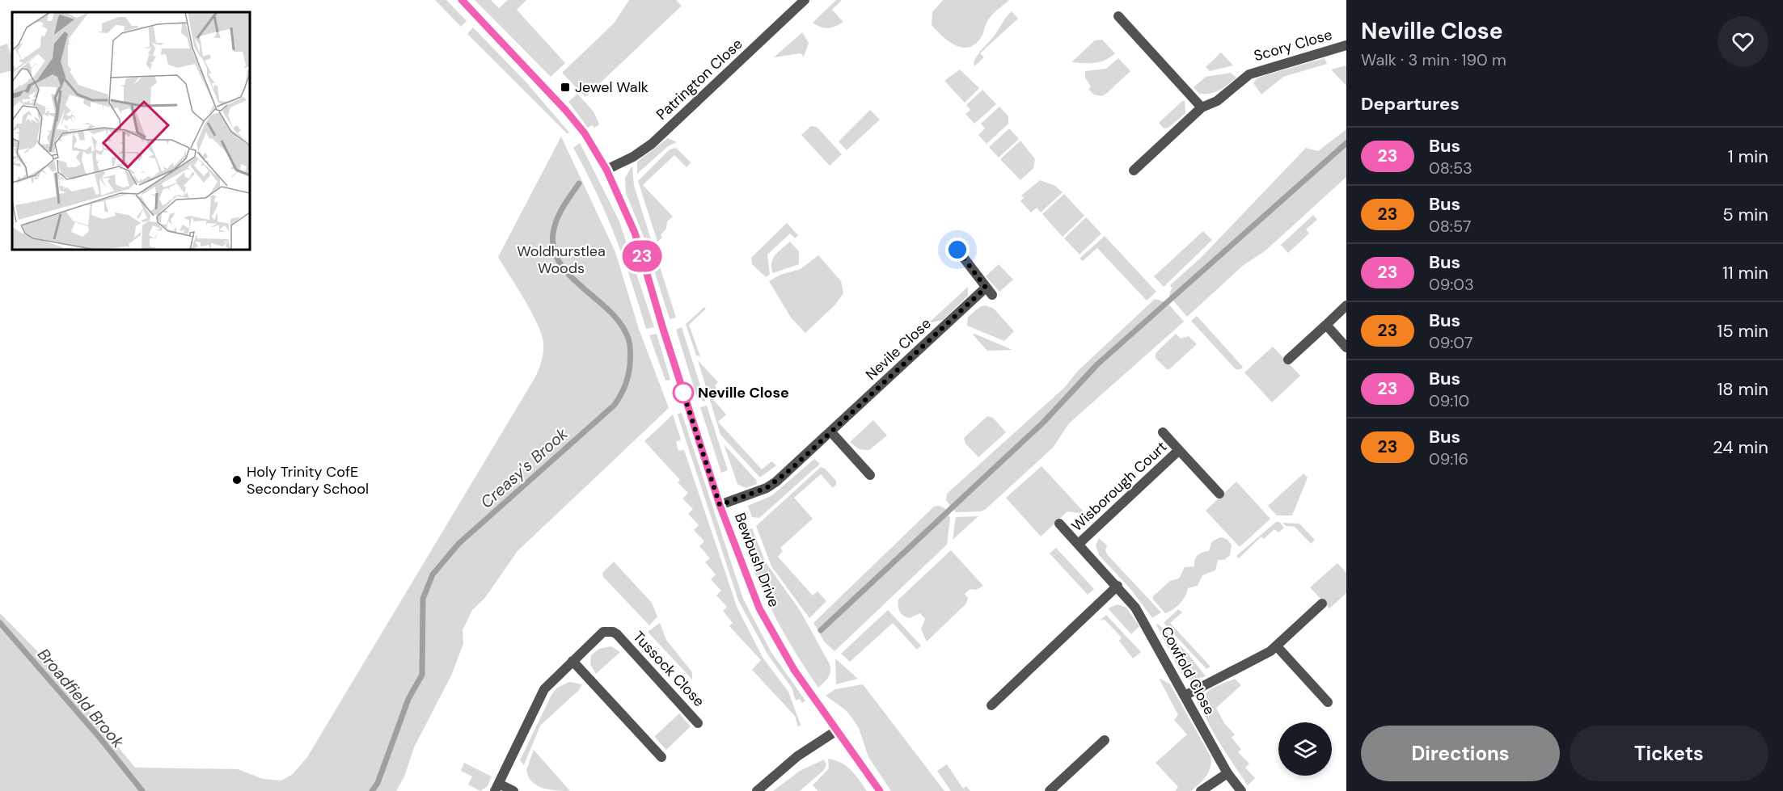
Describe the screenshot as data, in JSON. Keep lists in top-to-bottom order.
{
  "streets": {
    "street": [
      "Scory Close",
      "Patrington Close",
      "Nevile Close",
      "Wisborough Court",
      "Bewbush Drive",
      "Tussock Close",
      "Cowfold Close"
    ]
  },
  "crossings": [
    ["Patrington Close", "Bewbush Drive"],
    ["Nevile Close", "Bewbush Drive"],
    ["Wisborough Court", "Cowfold Close"]
  ],
  "water": ["Creasy's Brook", "Broadfield Brook"],
  "parks": ["Woldhurstlea Woods"],
  "places": {
    "transit": ["Jewel Walk"],
    "other": ["Neville Close", "Holy Trinity CofE Secondary School"]
  },
  "lines": ["bus line 23"],
  "page": {
    "on_map": "23",
    "heading": [
      ["Neville Close", "Walk · 3 min · 190 m"],
      "Departures"
    ],
    "list": [
      {
        "mark": "23",
        "name": "Bus",
        "note": "08:53",
        "value": "1 min"
      },
      {
        "mark": "23",
        "name": "Bus",
        "note": "08:57",
        "value": "5 min"
      },
      {
        "mark": "23",
        "name": "Bus",
        "note": "09:03",
        "value": "11 min"
      },
      {
        "mark": "23",
        "name": "Bus",
        "note": "09:07",
        "value": "15 min"
      },
      {
        "mark": "23",
        "name": "Bus",
        "note": "09:10",
        "value": "18 min"
      },
      {
        "mark": "23",
        "name": "Bus",
        "note": "09:16",
        "value": "24 min"
      }
    ],
    "buttons": ["Directions", "Tickets"]
  }
}
